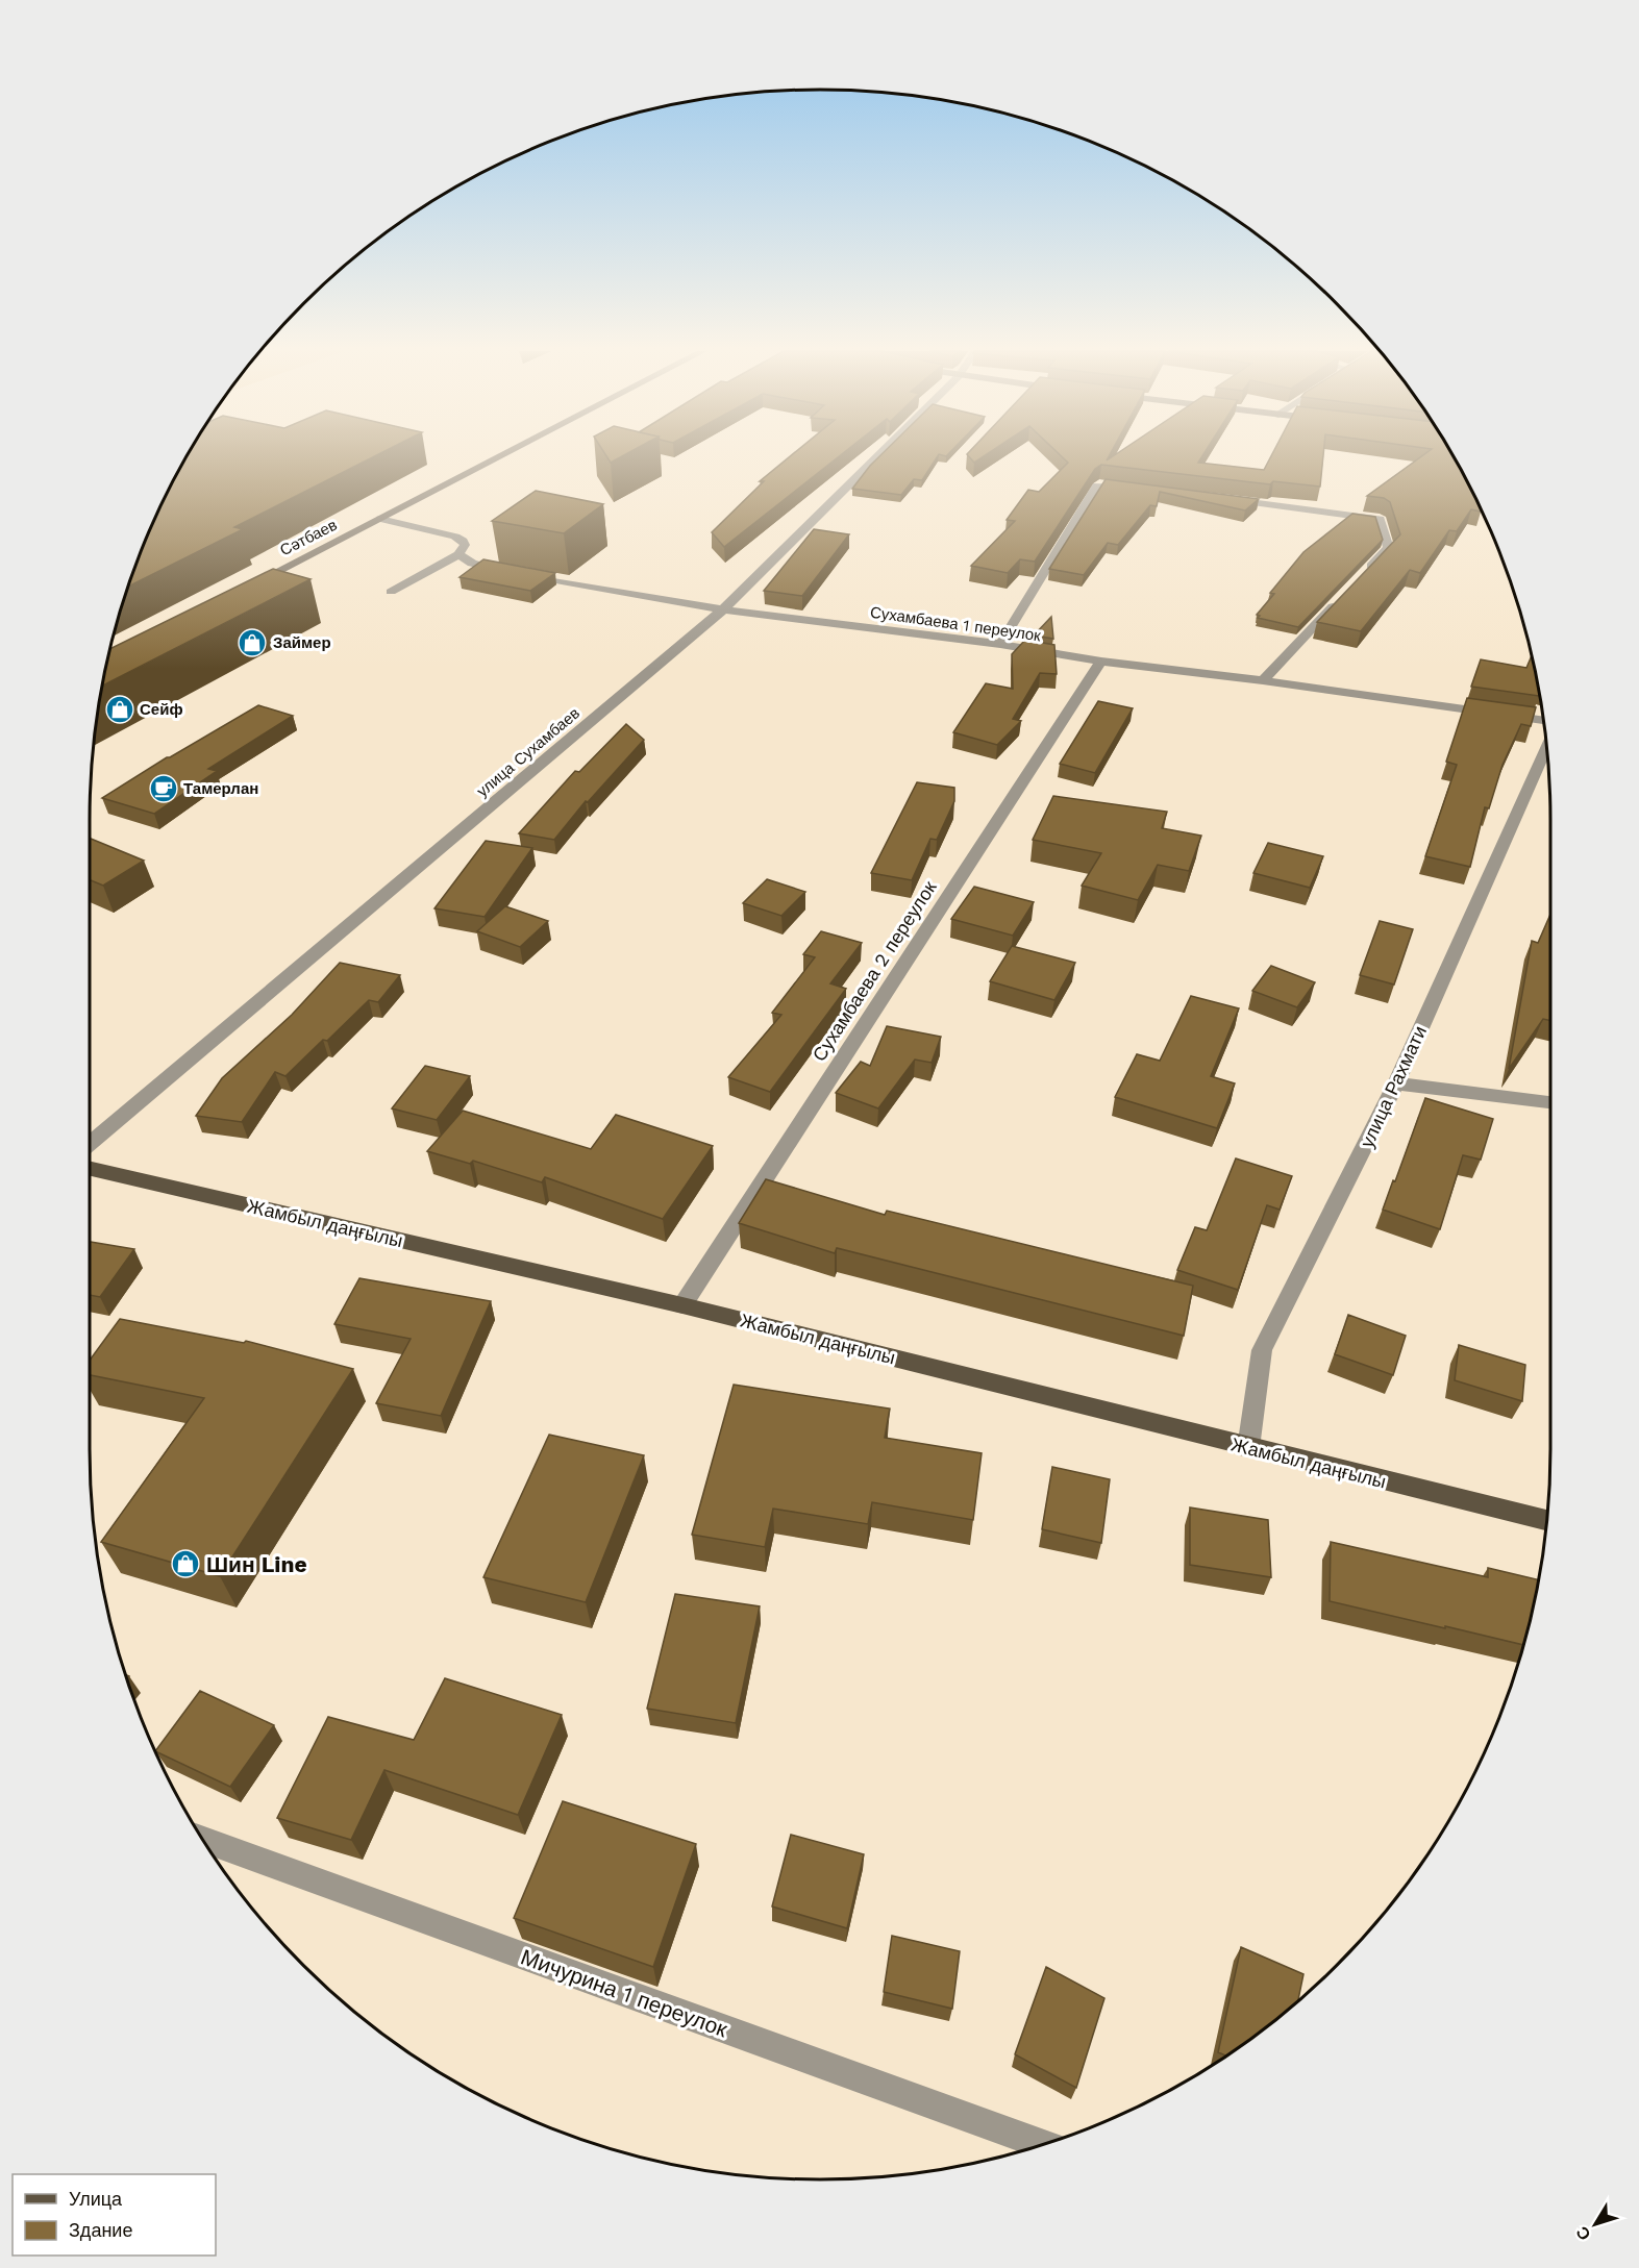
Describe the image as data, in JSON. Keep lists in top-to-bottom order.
{
  "streets": {
    "main road": ["Жамбыл даңғылы"],
    "street": [
      "Сәтбаев",
      "Сухамбаева 1 переулок",
      "улица Сухамбаев",
      "Сухамбаева 2 переулок",
      "улица Рахмати",
      "Мичурина 1 переулок"
    ]
  },
  "crossings": [
    ["Сухамбаева 1 переулок", "улица Сухамбаев"],
    ["Сухамбаева 1 переулок", "Сухамбаева 2 переулок"],
    ["Сухамбаева 2 переулок", "Жамбыл даңғылы"],
    ["улица Рахмати", "Жамбыл даңғылы"]
  ],
  "places": {
    "shop": ["Займер", "Сейф", "Шин Line"],
    "cafe": ["Тамерлан"]
  },
  "legend": ["Улица", "Здание"],
  "north": "bottom left"
}
